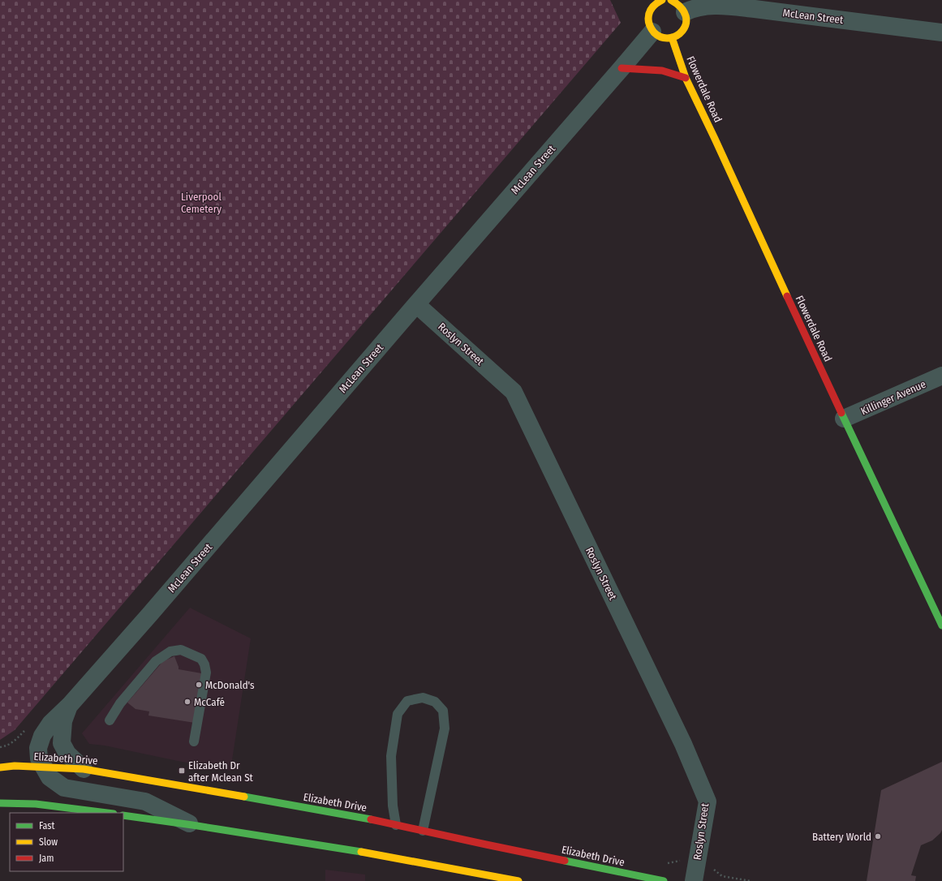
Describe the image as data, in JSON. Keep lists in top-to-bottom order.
{
  "streets": {
    "main road": ["Flowerdale Road", "Elizabeth Drive"],
    "street": ["McLean Street", "Roslyn Street", "Killinger Avenue"]
  },
  "crossings": [
    ["McLean Street", "Roslyn Street"],
    ["McLean Street", "Elizabeth Drive"],
    ["Flowerdale Road", "Killinger Avenue"]
  ],
  "parks": ["Liverpool Cemetery"],
  "places": {
    "other": ["McDonald's", "McCafé", "Battery World"],
    "transit": ["Elizabeth Dr after Mclean St"]
  },
  "legend": ["Fast", "Slow", "Jam"]
}
